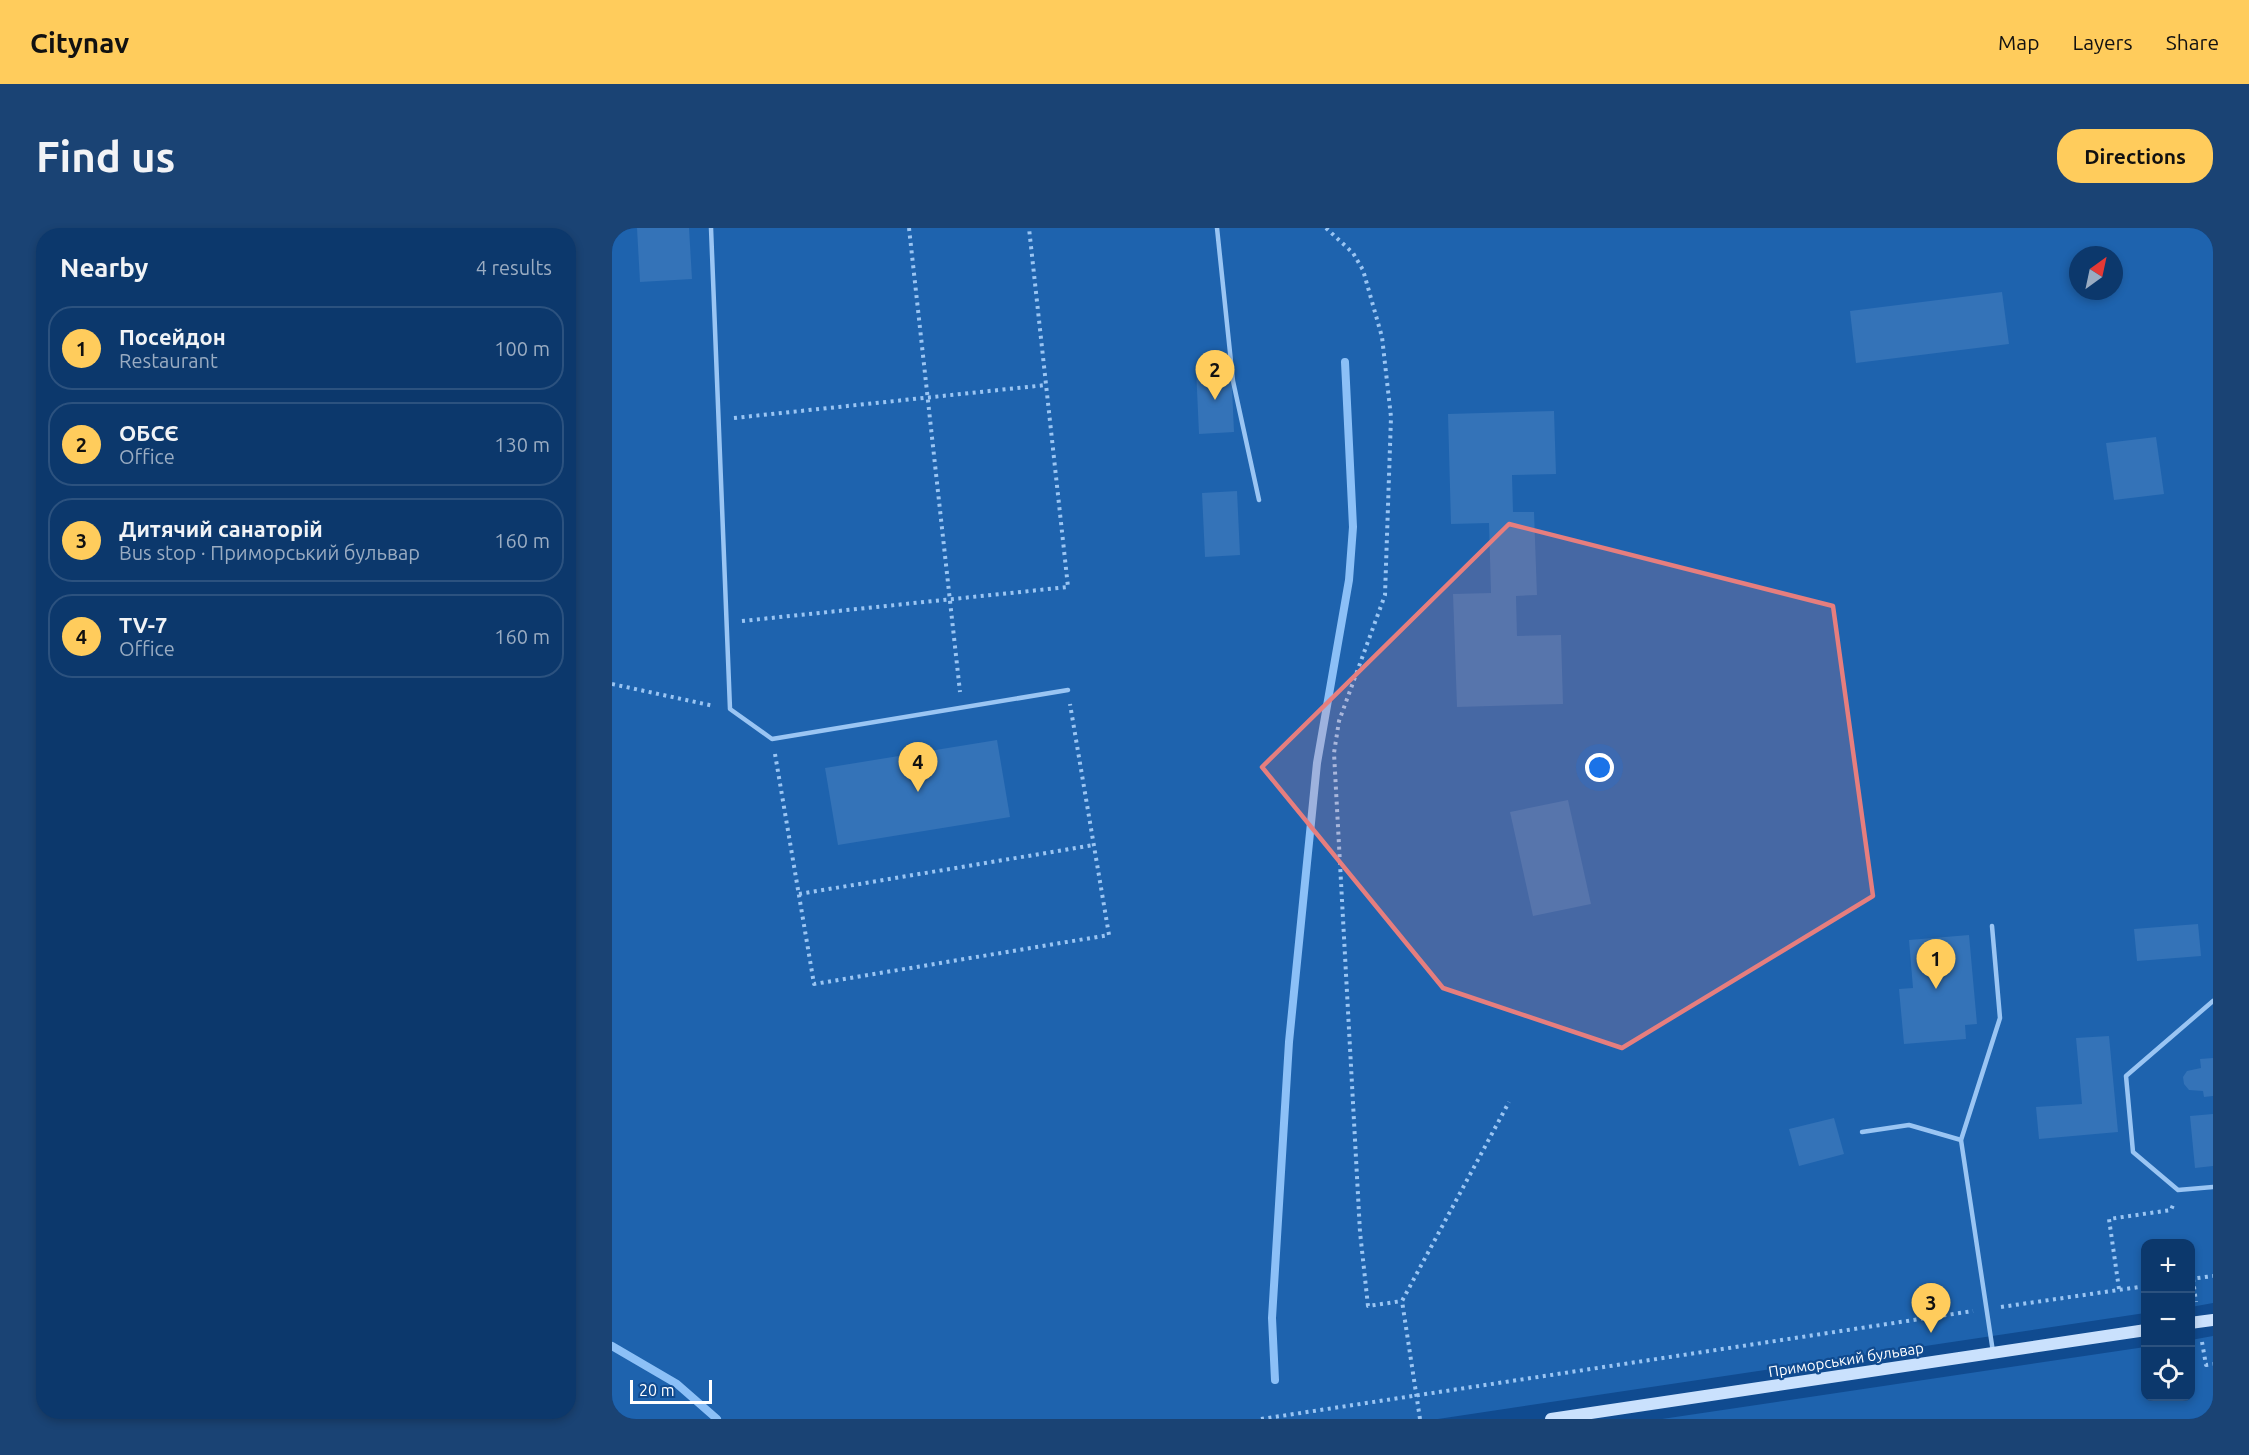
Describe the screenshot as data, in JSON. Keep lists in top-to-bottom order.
{
  "streets": {
    "street": ["Приморський бульвар"]
  },
  "scale_bar": "20 m",
  "north": "top right",
  "page": {
    "header": "Citynav",
    "nav": ["Map", "Layers", "Share"],
    "buttons": "Directions",
    "title": "Find us",
    "heading": ["Nearby", "4 results"],
    "list": [
      {
        "mark": "1",
        "name": "Посейдон",
        "note": "Restaurant",
        "value": "100 m"
      },
      {
        "mark": "2",
        "name": "ОБСЄ",
        "note": "Office",
        "value": "130 m"
      },
      {
        "mark": "3",
        "name": "Дитячий санаторій",
        "note": "Bus stop · Приморський бульвар",
        "value": "160 m"
      },
      {
        "mark": "4",
        "name": "TV-7",
        "note": "Office",
        "value": "160 m"
      }
    ],
    "pins": [
      "2",
      "4",
      "1",
      "3"
    ],
    "map_buttons": ["+", "−"],
    "scale": "20 m"
  }
}
